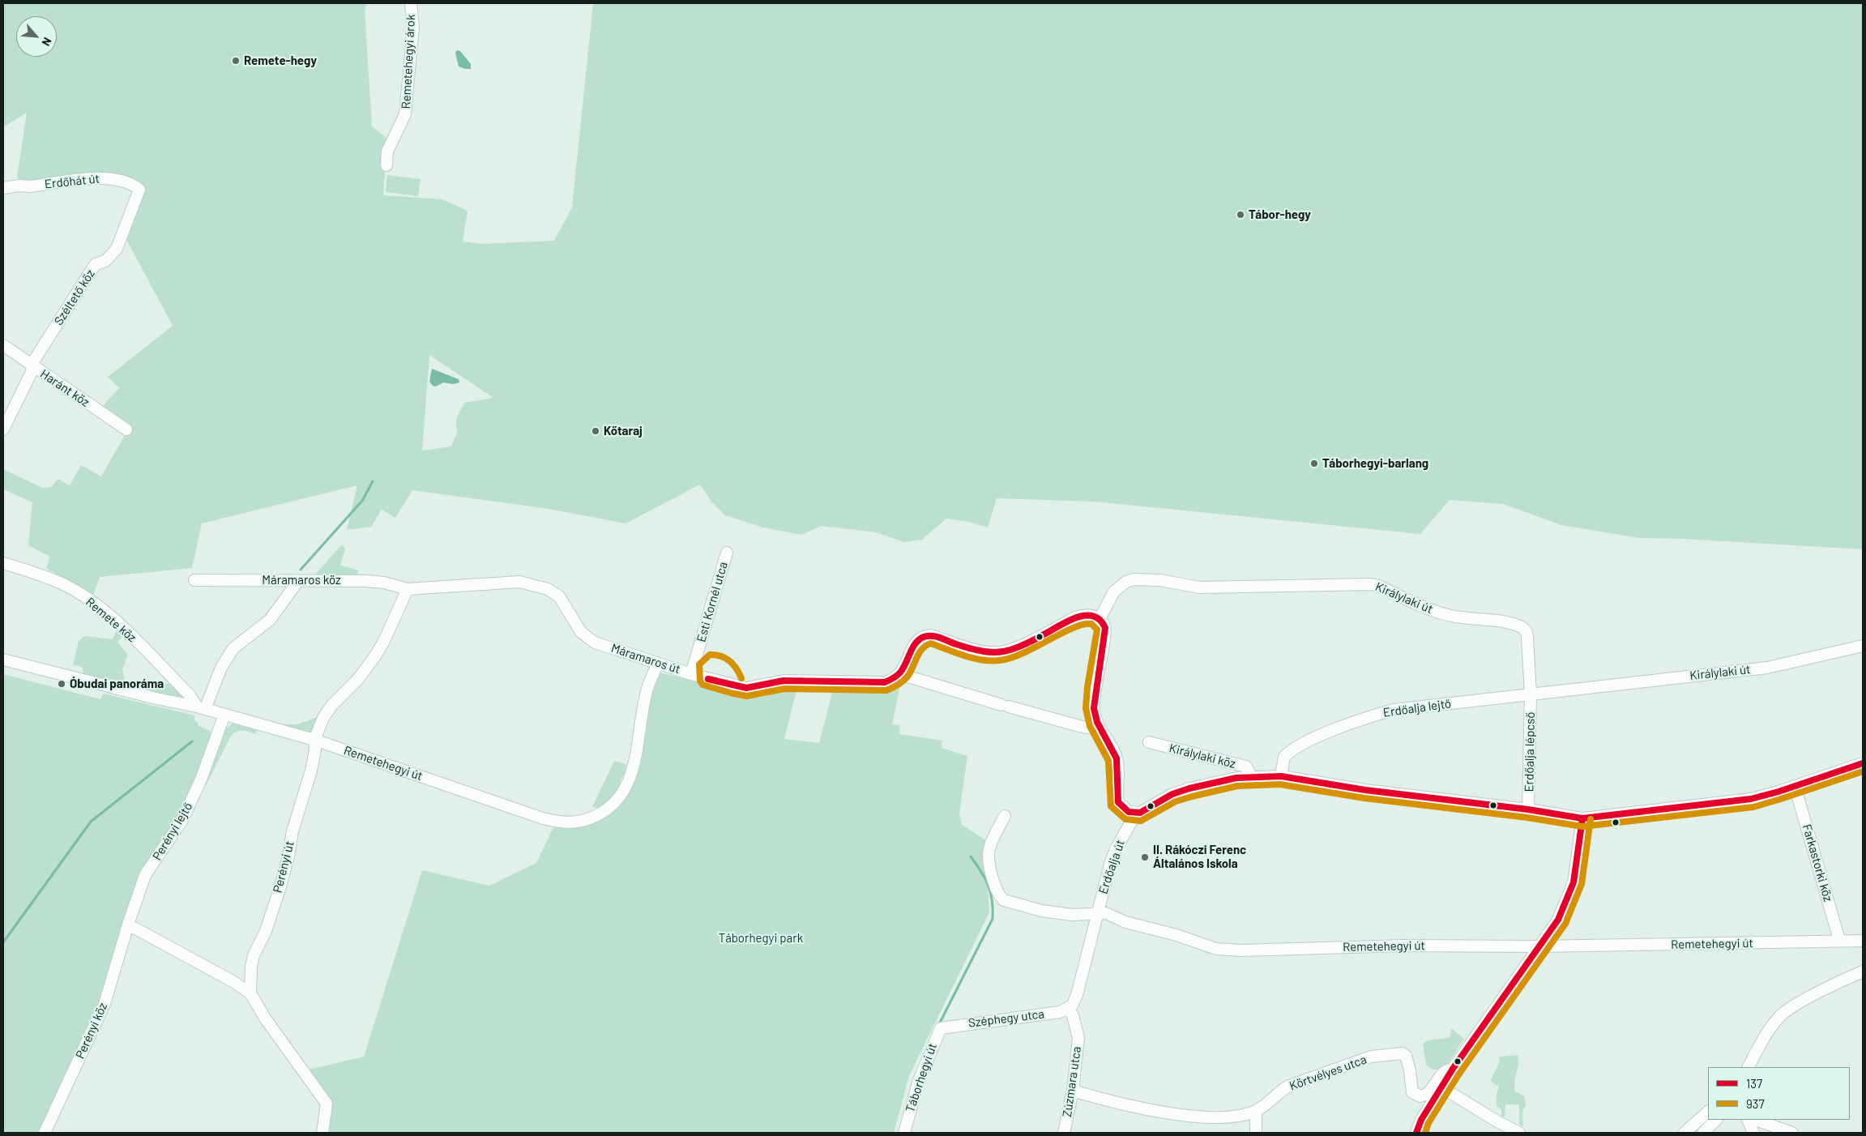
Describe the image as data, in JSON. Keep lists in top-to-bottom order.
{
  "streets": {
    "street": [
      "Remetehegyi árok",
      "Erdőhát út",
      "Széltető köz",
      "Haránt köz",
      "Máramaros köz",
      "Királylaki út",
      "Esti Kornél utca",
      "Remete köz",
      "Máramaros út",
      "Erdőalja lejtő",
      "Erdőalja lépcső",
      "Királylaki köz",
      "Remetehegyi út",
      "Perényi lejtő",
      "Farkastorki köz",
      "Perényi út",
      "Erdőalja út",
      "Széphegy utca",
      "Perényi köz",
      "Körtvélyes utca",
      "Táborhegyi út",
      "Zúzmara utca"
    ]
  },
  "crossings": [
    ["Erdőhát út", "Széltető köz"],
    ["Széltető köz", "Haránt köz"],
    ["Máramaros köz", "Máramaros út"],
    ["Királylaki út", "Erdőalja lejtő"],
    ["Királylaki út", "Erdőalja lépcső"],
    ["Esti Kornél utca", "Máramaros út"],
    ["Remete köz", "Remetehegyi út"],
    ["Máramaros út", "Remetehegyi út"],
    ["Erdőalja lejtő", "Erdőalja lépcső"],
    ["Remetehegyi út", "Perényi lejtő"],
    ["Remetehegyi út", "Farkastorki köz"],
    ["Remetehegyi út", "Perényi út"],
    ["Remetehegyi út", "Erdőalja út"],
    ["Perényi lejtő", "Perényi út"],
    ["Perényi lejtő", "Perényi köz"],
    ["Perényi út", "Perényi köz"],
    ["Erdőalja út", "Széphegy utca"],
    ["Erdőalja út", "Zúzmara utca"],
    ["Széphegy utca", "Táborhegyi út"],
    ["Széphegy utca", "Zúzmara utca"],
    ["Körtvélyes utca", "Zúzmara utca"]
  ],
  "parks": ["Táborhegyi park"],
  "places": [
    "Remete-hegy",
    "Tábor-hegy",
    "Kőtaraj",
    "Táborhegyi-barlang",
    "Óbudai panoráma",
    "II. Rákóczi Ferenc Általános Iskola"
  ],
  "lines": ["transit line 137", "transit line 937"],
  "legend": ["137", "937"],
  "north": "bottom right"
}
